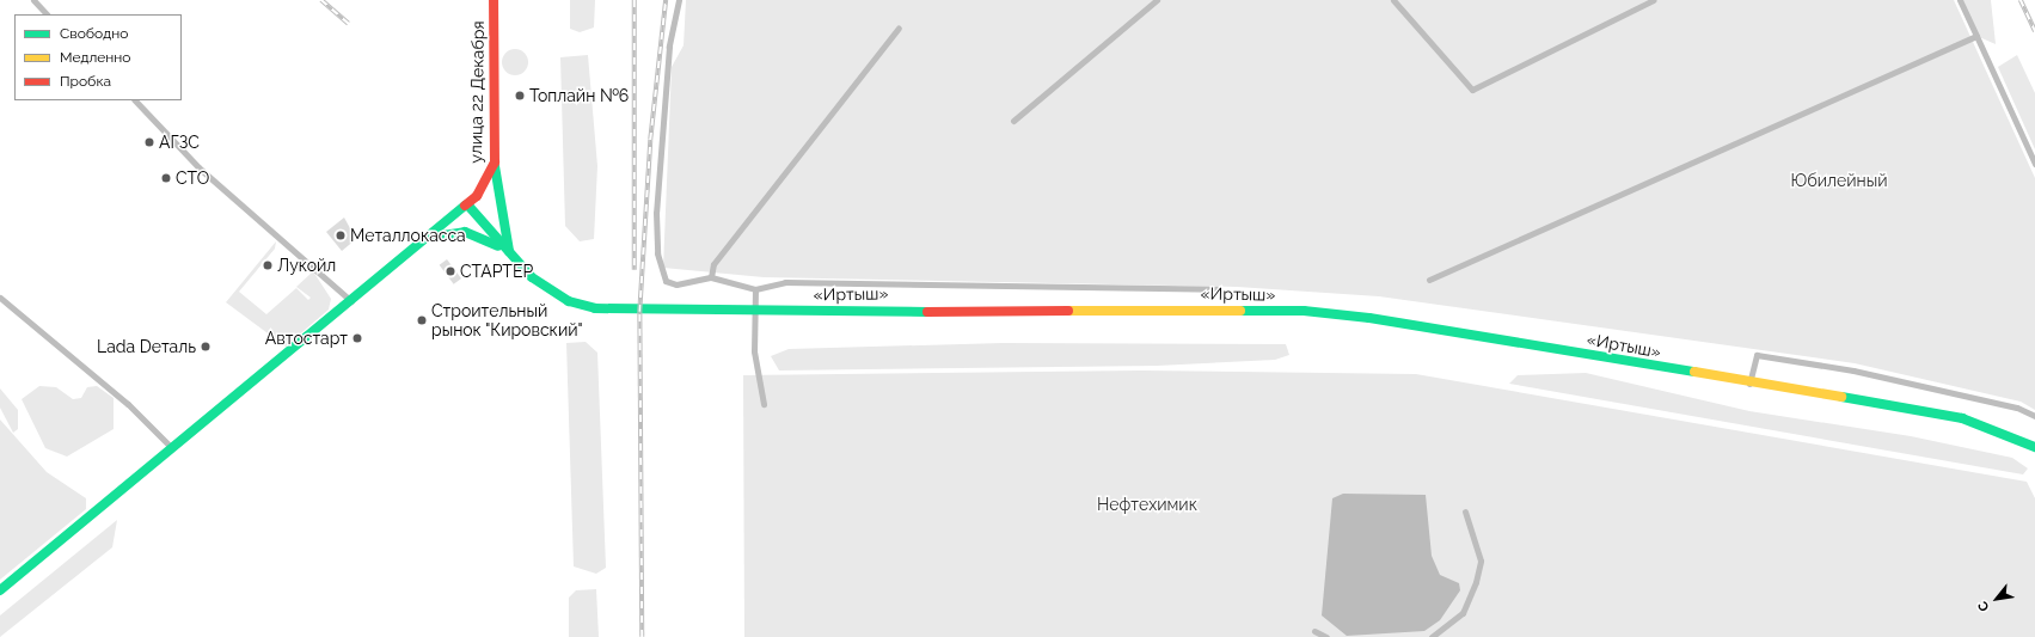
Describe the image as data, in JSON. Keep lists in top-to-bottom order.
{
  "streets": {
    "main road": ["улица 22 Декабря", "«Иртыш»"]
  },
  "crossings": [
    ["улица 22 Декабря", "«Иртыш»"]
  ],
  "parks": ["Юбилейный", "Нефтехимик"],
  "places": [
    "Топлайн №6",
    "АГЗС",
    "СТО",
    "Металлокасса",
    "Лукойл",
    "СТАРТЕР",
    "Строительный рынок \"Кировский\"",
    "Автостарт",
    "Lada Dеталь"
  ],
  "legend": ["Свободно", "Медленно", "Пробка"],
  "north": "bottom left"
}
